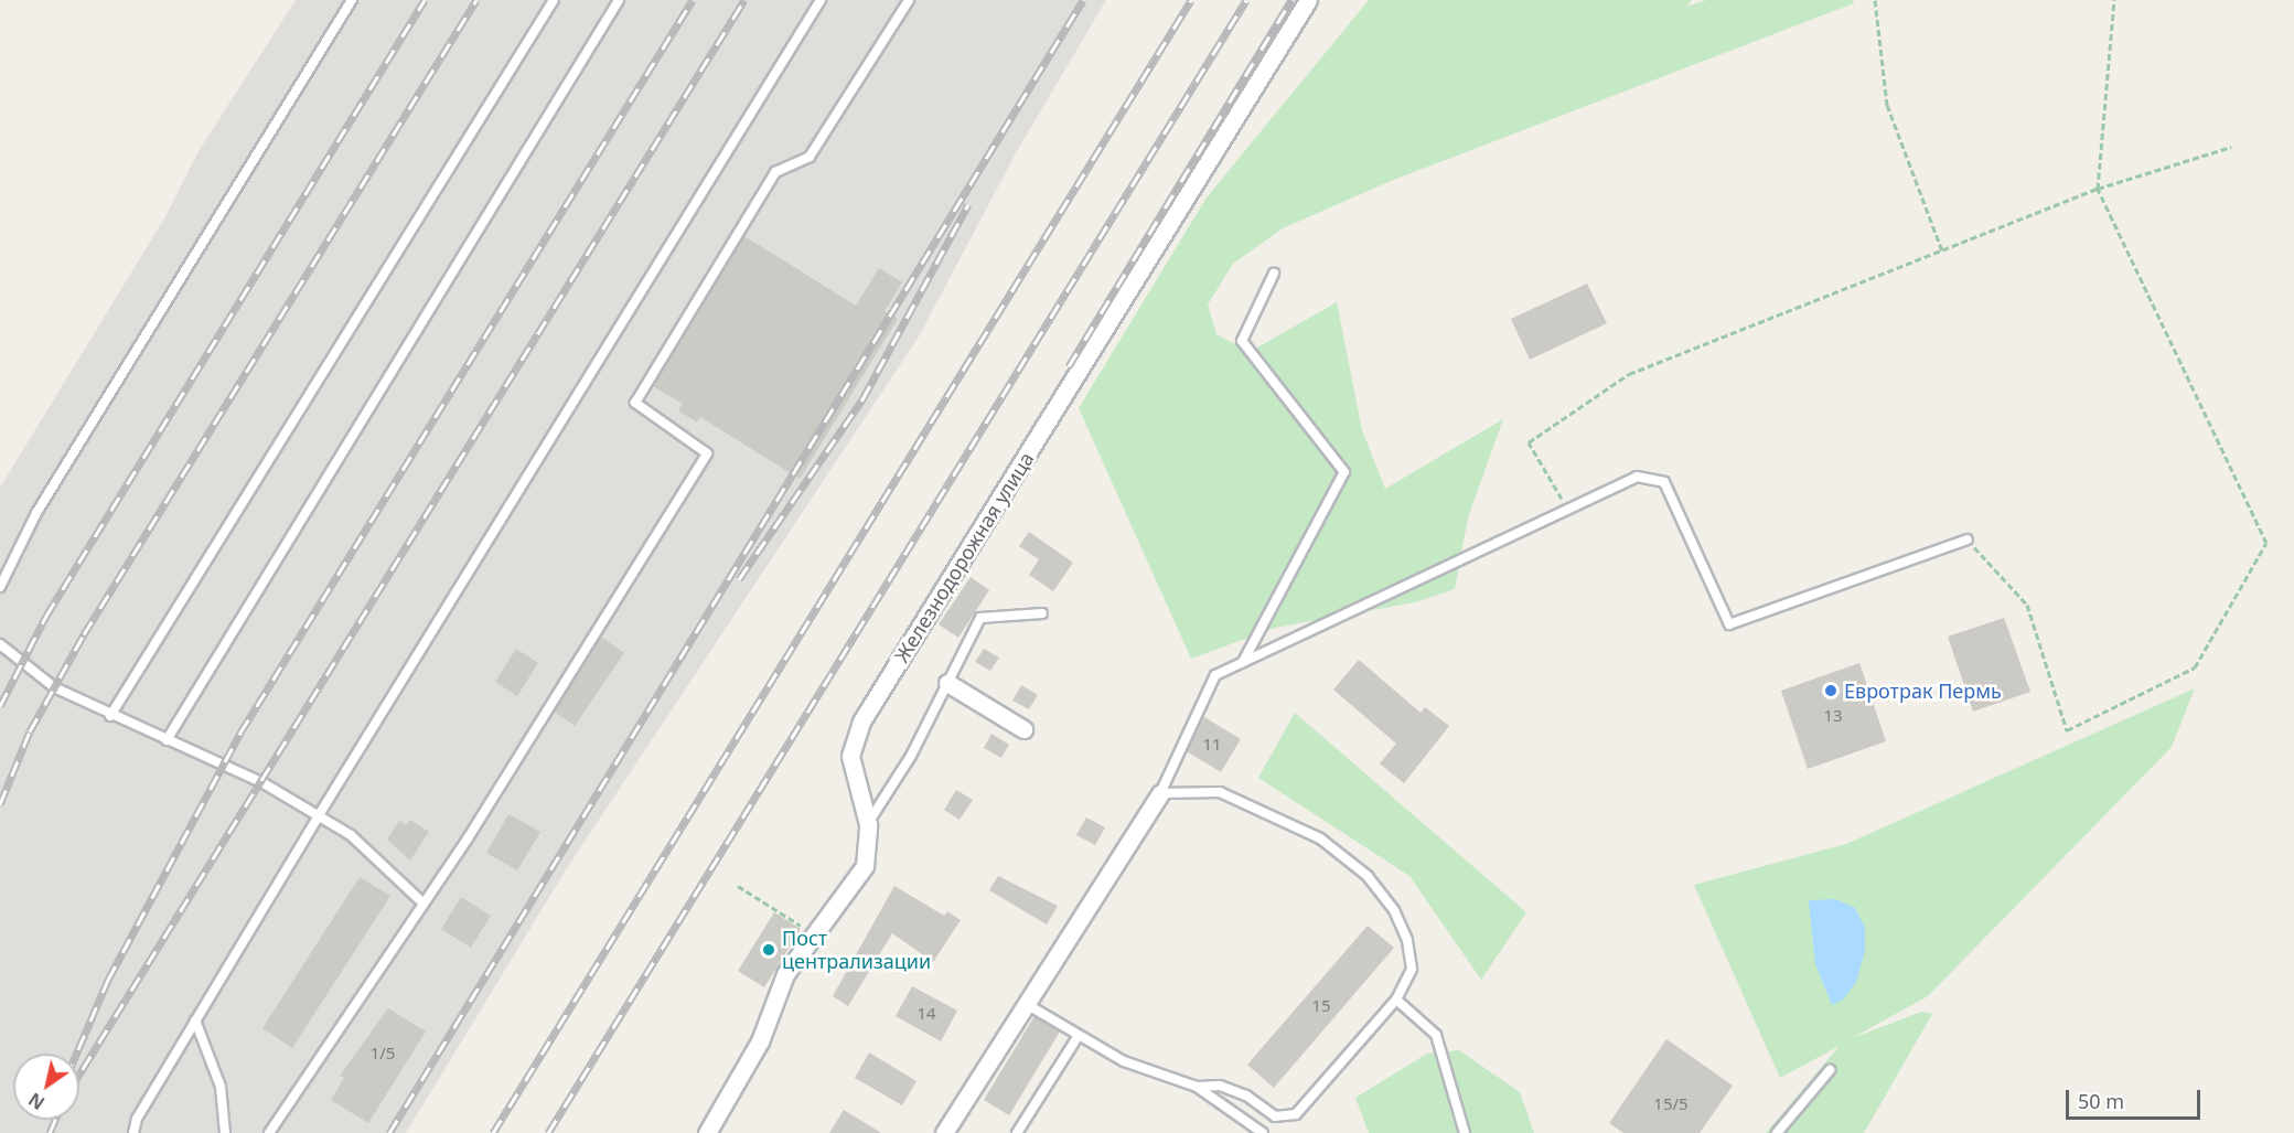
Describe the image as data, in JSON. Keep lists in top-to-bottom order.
{
  "streets": {
    "street": ["Железнодорожная улица"]
  },
  "places": ["Евротрак Пермь", "Пост централизации"],
  "house_numbers": [
    "13",
    "11",
    "15",
    "14",
    "1/5",
    "15/5"
  ],
  "scale_bar": "50 m",
  "north": "bottom left"
}
